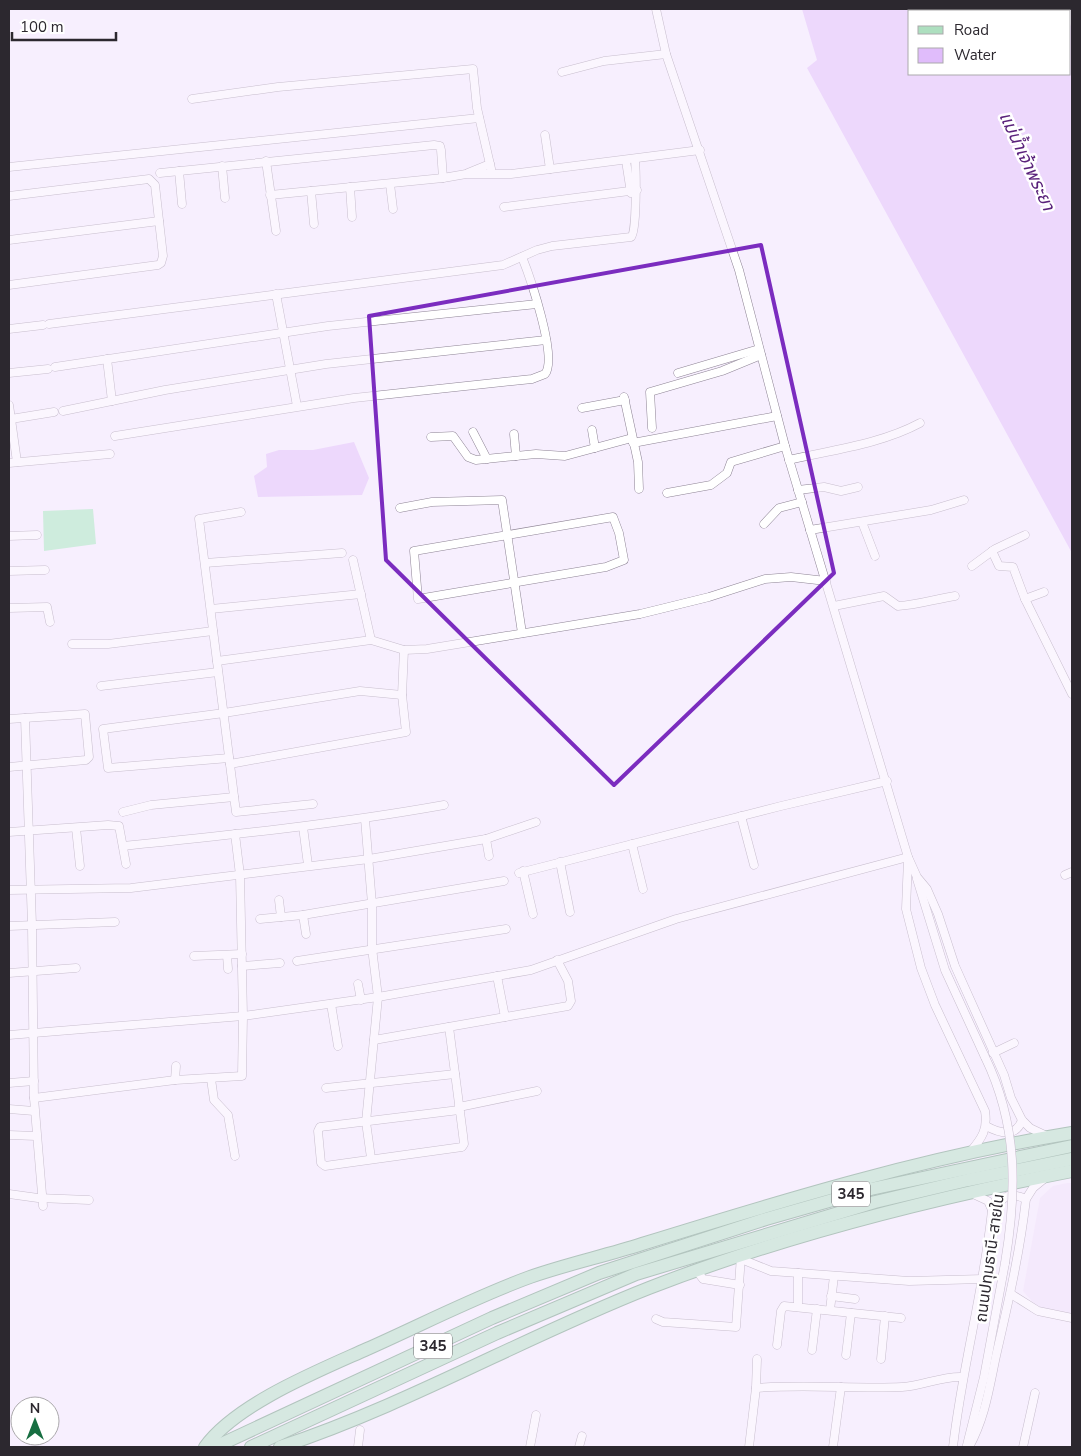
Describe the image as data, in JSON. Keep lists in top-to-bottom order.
{
  "streets": {
    "main road": ["345"],
    "street": ["ถนนปทุมธานี-สายใน"]
  },
  "water": ["แม่น้ำเจ้าพระยา"],
  "legend": ["Road", "Water"],
  "scale_bar": "100 m",
  "north": "top"
}
